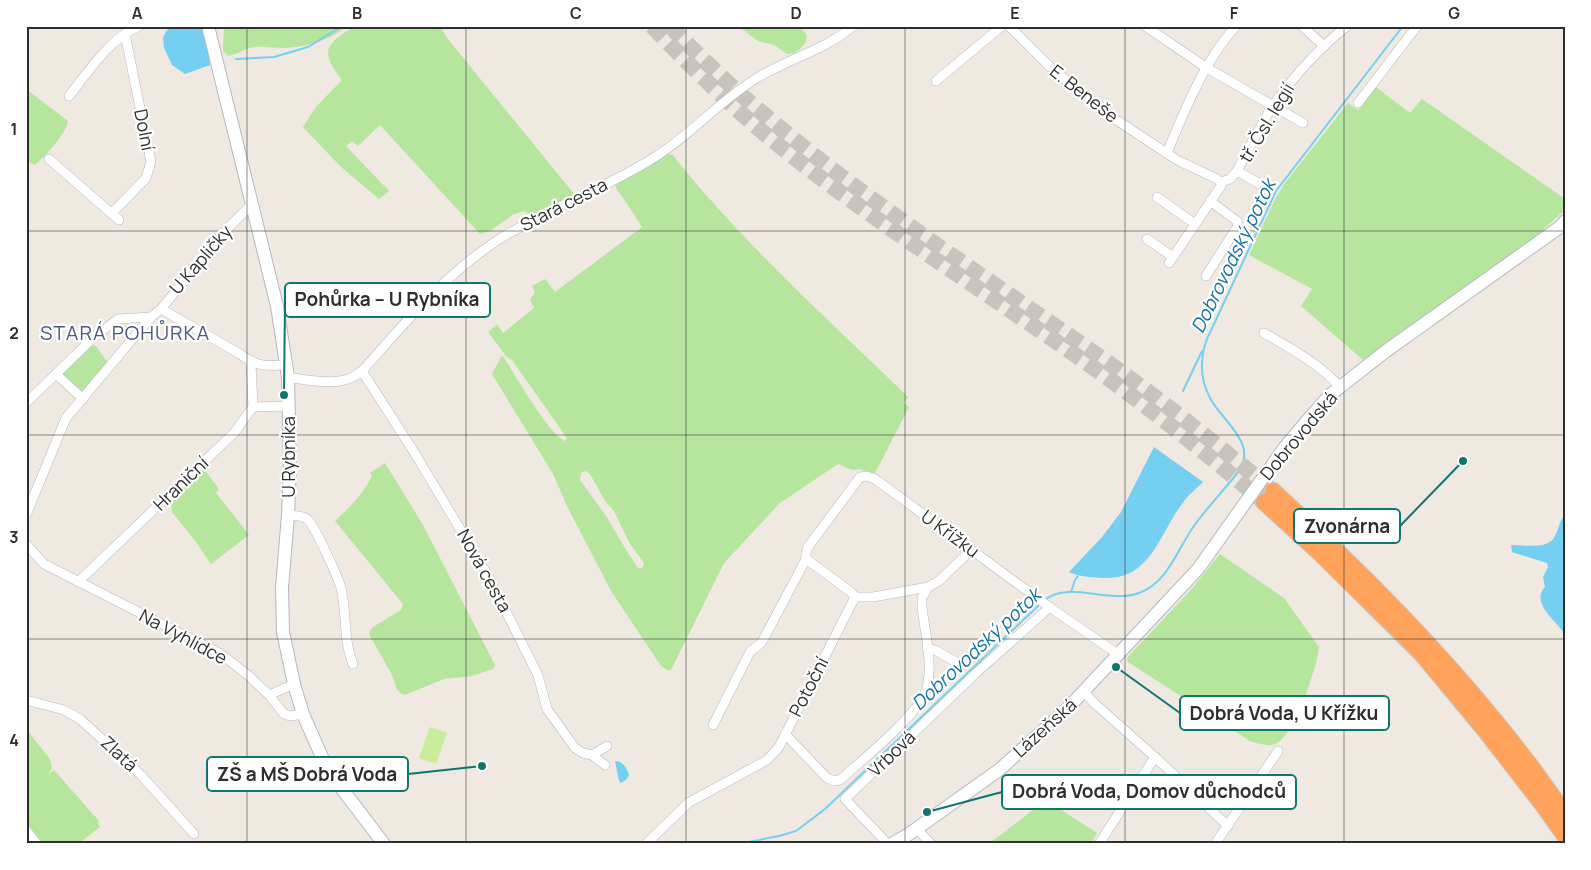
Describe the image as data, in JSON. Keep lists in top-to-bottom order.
{
  "streets": {
    "street": [
      "E. Beneše",
      "tř. Čsl. legií",
      "Dolní",
      "Stará cesta",
      "U Kapličky",
      "Dobrovodská",
      "U Rybníka",
      "Hraniční",
      "U Křížku",
      "Nová cesta",
      "Na Vyhlídce",
      "Potoční",
      "Lázeňská",
      "Zlatá",
      "Vrbová"
    ]
  },
  "crossings": [
    ["E. Beneše", "tř. Čsl. legií"],
    ["Stará cesta", "U Rybníka"],
    ["Stará cesta", "Nová cesta"],
    ["U Kapličky", "U Rybníka"],
    ["Dobrovodská", "U Křížku"],
    ["Dobrovodská", "Lázeňská"],
    ["U Rybníka", "Na Vyhlídce"],
    ["Hraniční", "Na Vyhlídce"],
    ["U Křížku", "Lázeňská"],
    ["U Křížku", "Vrbová"]
  ],
  "districts": ["STARÁ POHŮRKA"],
  "water": ["Dobrovodský potok"],
  "places": [
    "Pohůrka – U Rybníka",
    "Zvonárna",
    "Dobrá Voda, U Křížku",
    "ZŠ a MŠ Dobrá Voda",
    "Dobrá Voda, Domov důchodců"
  ],
  "grid": {
    "columns": [
      "A",
      "B",
      "C",
      "D",
      "E",
      "F",
      "G"
    ],
    "rows": [
      "1",
      "2",
      "3",
      "4"
    ]
  }
}
